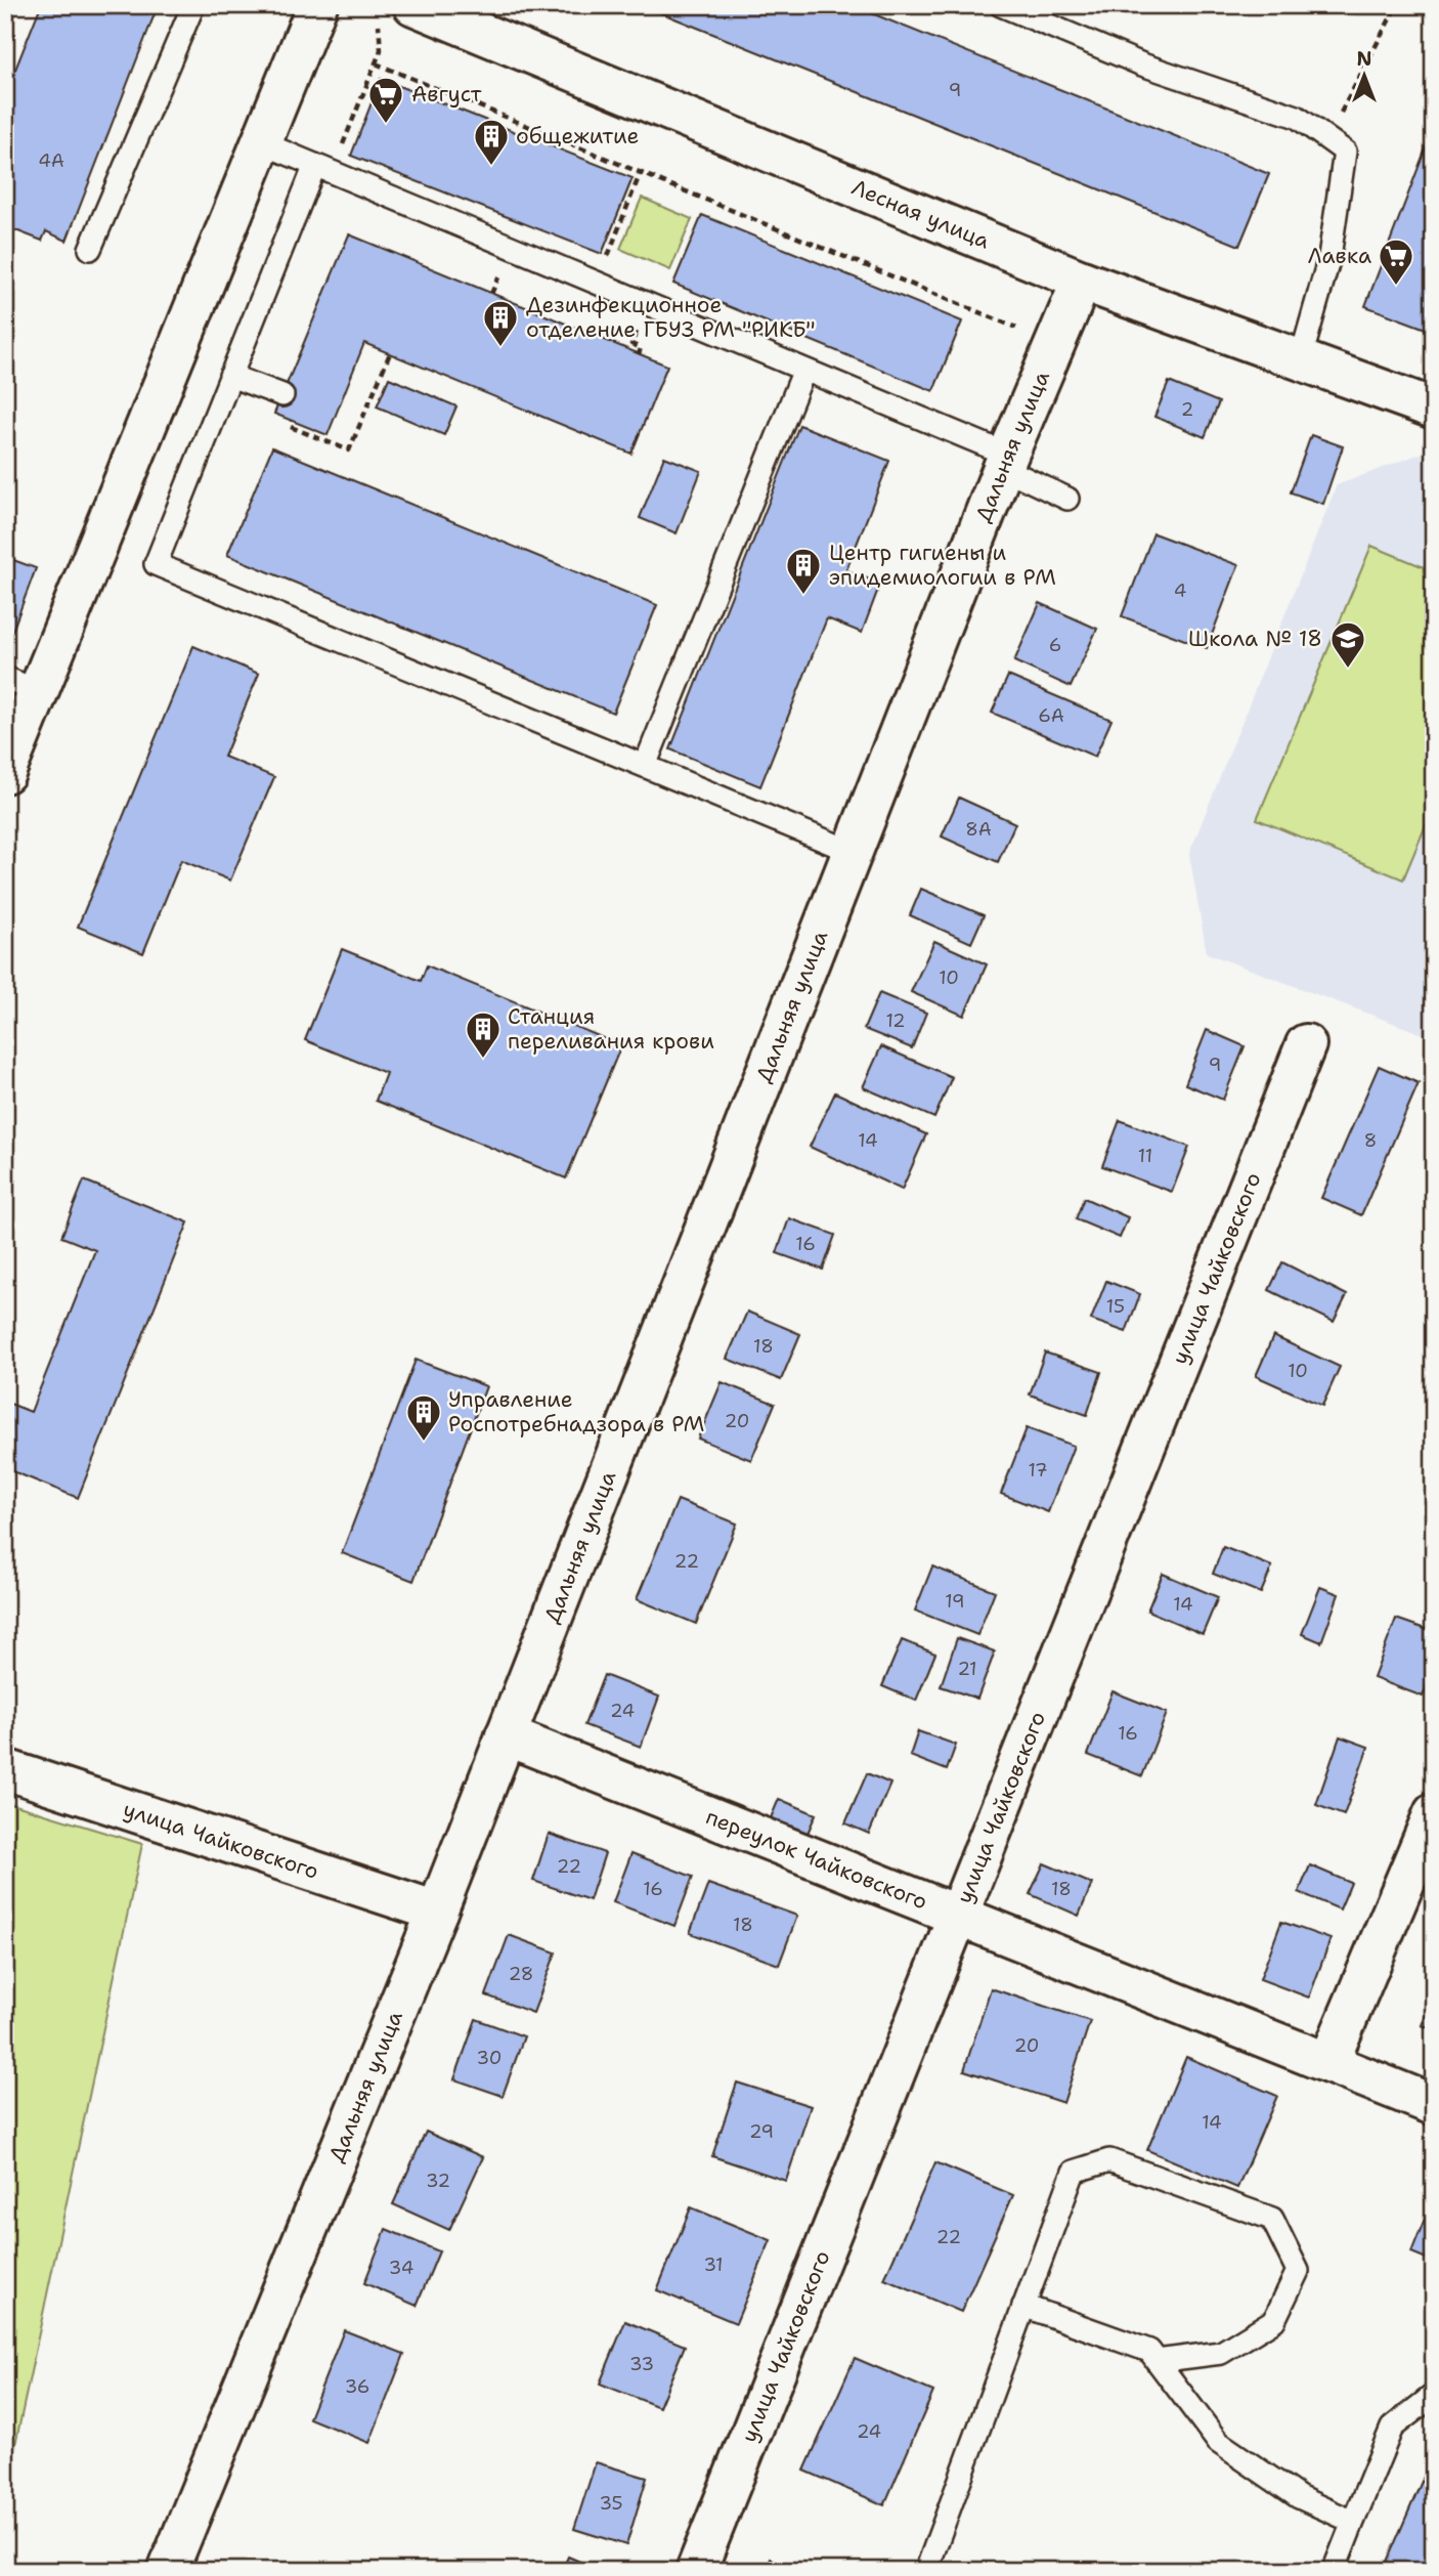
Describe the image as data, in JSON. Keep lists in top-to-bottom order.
{
  "streets": {
    "street": [
      "Лесная улица",
      "Дальняя улица",
      "улица Чайковского",
      "переулок Чайковского"
    ]
  },
  "crossings": [
    ["Лесная улица", "Дальняя улица"],
    ["Дальняя улица", "улица Чайковского"],
    ["Дальняя улица", "переулок Чайковского"],
    ["улица Чайковского", "переулок Чайковского"]
  ],
  "places": {
    "supermarket": ["Август", "Лавка"],
    "building": [
      "общежитие",
      "Дезинфекционное отделение ГБУЗ РМ \"РИКБ\"",
      "Центр гигиены и эпидемиологии в РМ",
      "Станция переливания крови",
      "Управление Роспотребнадзора в РМ"
    ],
    "school or university": ["Школа № 18"]
  },
  "house_numbers": [
    "9",
    "4А",
    "2",
    "4",
    "6",
    "6А",
    "8А",
    "10",
    "12",
    "9",
    "14",
    "8",
    "11",
    "16",
    "15",
    "18",
    "10",
    "20",
    "17",
    "22",
    "19",
    "14",
    "21",
    "24",
    "16",
    "22",
    "16",
    "18",
    "18",
    "28",
    "20",
    "30",
    "14",
    "29",
    "32",
    "22",
    "31",
    "34",
    "33",
    "36",
    "24",
    "35"
  ],
  "north": "top"
}
